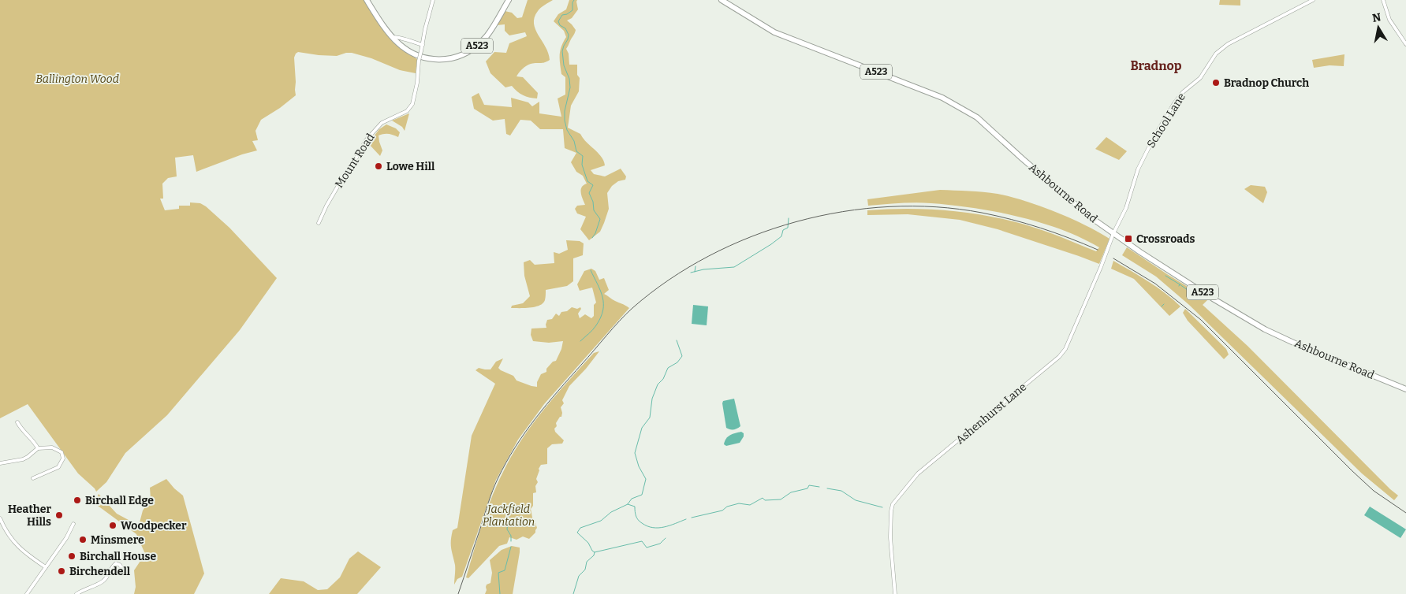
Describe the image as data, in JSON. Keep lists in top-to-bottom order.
{
  "streets": {
    "highway": ["A523", "Ashbourne Road"],
    "street": ["School Lane", "Mount Road", "Ashenhurst Lane"]
  },
  "crossings": [
    ["School Lane", "Ashbourne Road"],
    ["School Lane", "Ashenhurst Lane"],
    ["Ashbourne Road", "Ashenhurst Lane"]
  ],
  "districts": ["Bradnop"],
  "parks": ["Ballington Wood", "Jackfield Plantation"],
  "places": {
    "other": [
      "Bradnop Church",
      "Lowe Hill",
      "Birchall Edge",
      "Heather Hills",
      "Woodpecker",
      "Minsmere",
      "Birchall House",
      "Birchendell"
    ],
    "transit": ["Crossroads"]
  },
  "north": "top"
}
